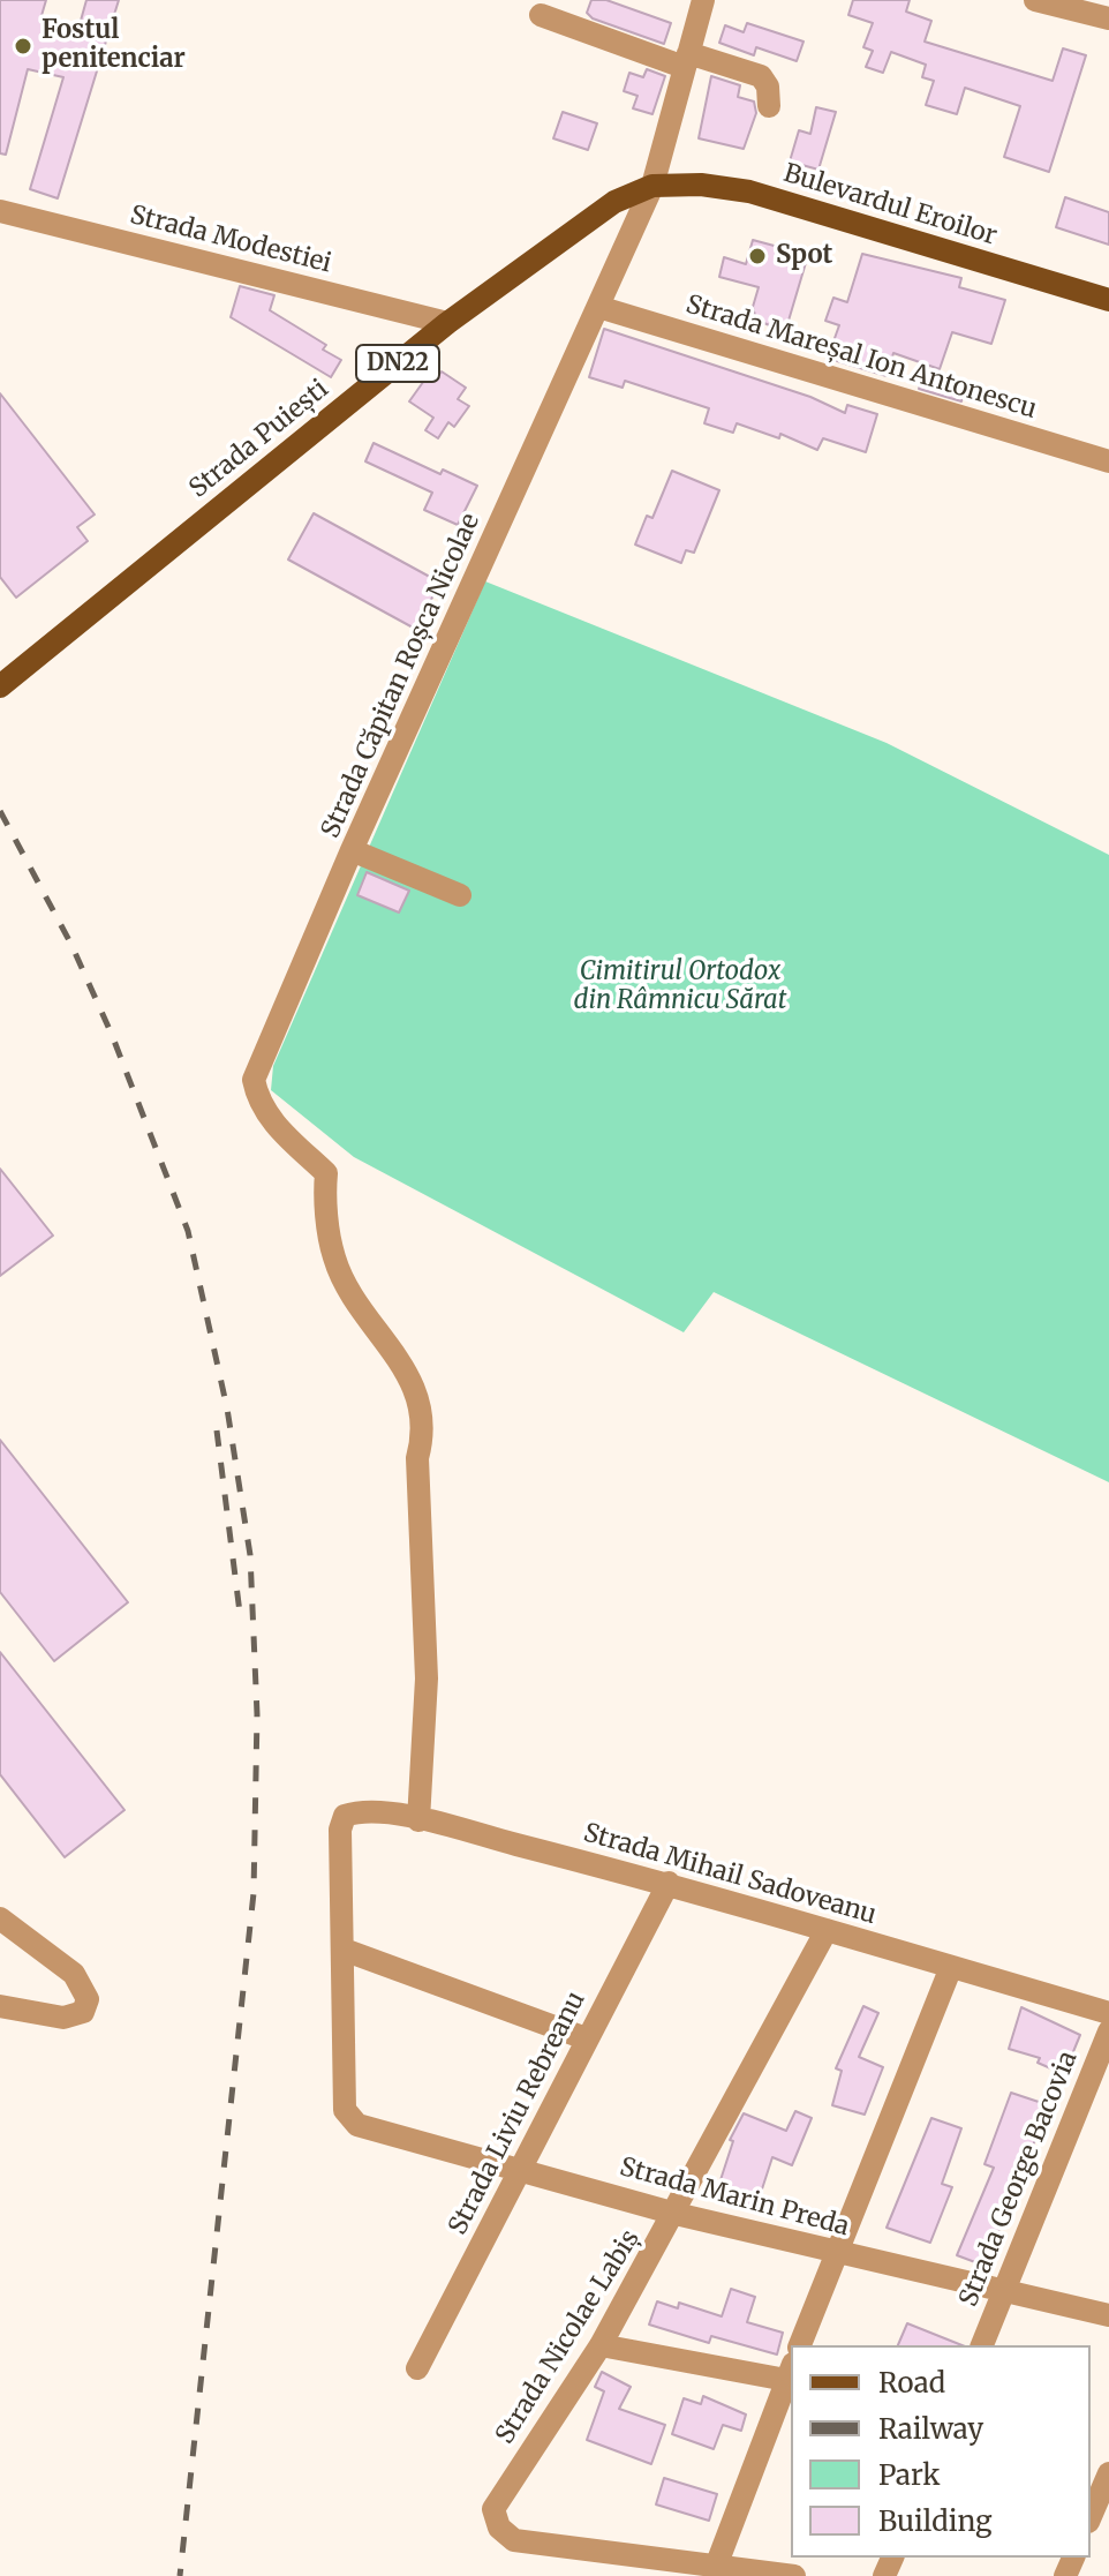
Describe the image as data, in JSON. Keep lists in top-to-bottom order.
{
  "streets": {
    "main road": ["Bulevardul Eroilor", "DN22", "Strada Puiești"],
    "street": [
      "Strada Modestiei",
      "Strada Mareșal Ion Antonescu",
      "Strada Căpitan Roșca Nicolae",
      "Strada Mihail Sadoveanu",
      "Strada Liviu Rebreanu",
      "Strada George Bacovia",
      "Strada Marin Preda",
      "Strada Nicolae Labiș"
    ]
  },
  "crossings": [
    ["Bulevardul Eroilor", "Strada Puiești"],
    ["Bulevardul Eroilor", "Strada Căpitan Roșca Nicolae"],
    ["Strada Modestiei", "Strada Puiești"],
    ["Strada Mareșal Ion Antonescu", "Strada Căpitan Roșca Nicolae"],
    ["Strada Puiești", "Strada Căpitan Roșca Nicolae"],
    ["Strada Căpitan Roșca Nicolae", "Strada Mihail Sadoveanu"],
    ["Strada Mihail Sadoveanu", "Strada Liviu Rebreanu"],
    ["Strada Mihail Sadoveanu", "Strada Marin Preda"],
    ["Strada Mihail Sadoveanu", "Strada Nicolae Labiș"],
    ["Strada Liviu Rebreanu", "Strada Marin Preda"],
    ["Strada George Bacovia", "Strada Marin Preda"],
    ["Strada Marin Preda", "Strada Nicolae Labiș"]
  ],
  "parks": ["Cimitirul Ortodox din Râmnicu Sărat"],
  "places": ["Fostul penitenciar", "Spot"],
  "legend": [
    "Road",
    "Railway",
    "Park",
    "Building"
  ]
}
